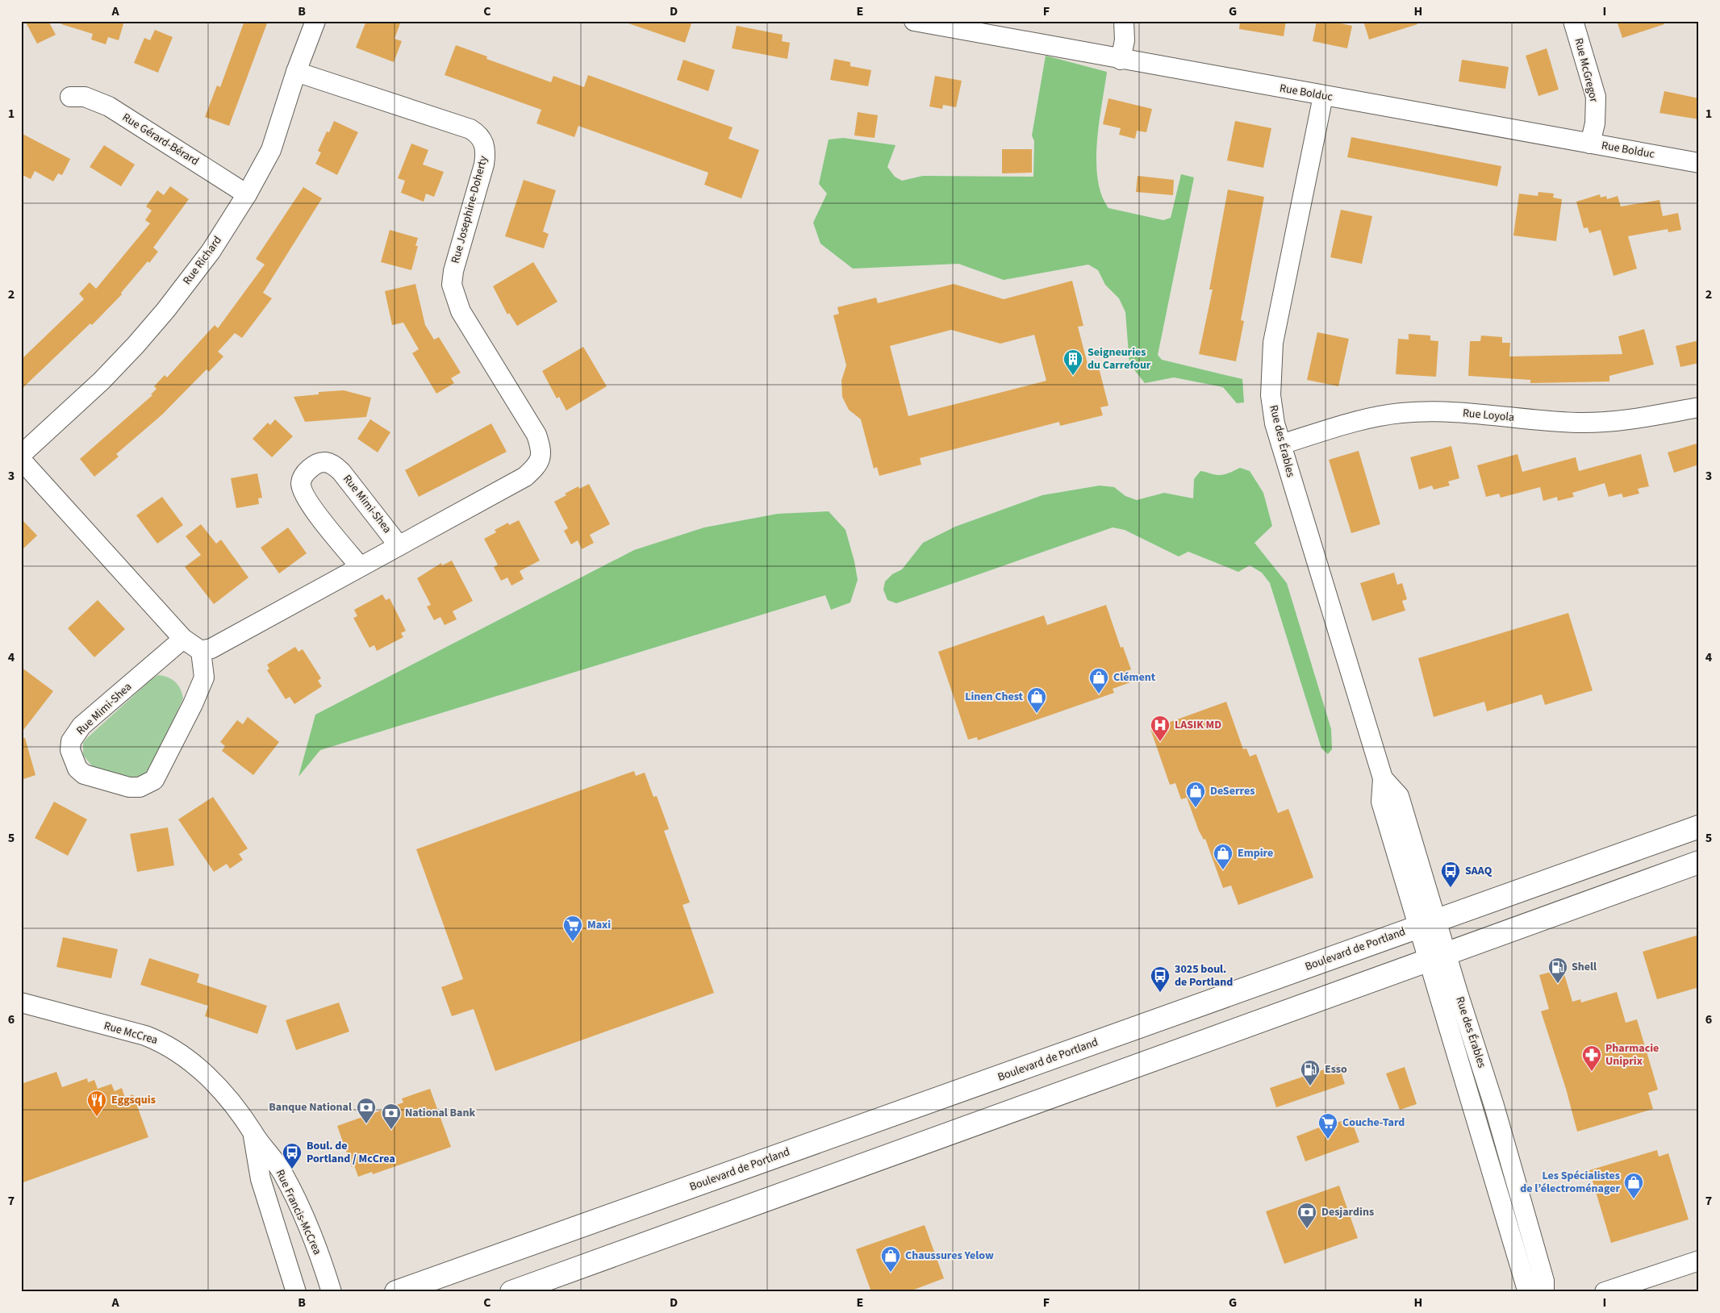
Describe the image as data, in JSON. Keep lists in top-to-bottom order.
{
  "streets": {
    "main road": ["Boulevard de Portland"],
    "street": [
      "Rue McGregor",
      "Rue Bolduc",
      "Rue Gérard-Bérard",
      "Rue Josephine-Doherty",
      "Rue Richard",
      "Rue Loyola",
      "Rue des Érables",
      "Rue Mimi-Shea",
      "Rue McCrea",
      "Rue Francis-McCrea"
    ]
  },
  "crossings": [
    ["Rue McGregor", "Rue Bolduc"],
    ["Rue Bolduc", "Rue des Érables"],
    ["Rue Gérard-Bérard", "Rue Richard"],
    ["Rue Josephine-Doherty", "Rue Richard"],
    ["Rue Josephine-Doherty", "Rue Mimi-Shea"],
    ["Rue Loyola", "Rue des Érables"],
    ["Rue des Érables", "Boulevard de Portland"],
    ["Rue McCrea", "Rue Francis-McCrea"]
  ],
  "places": {
    "building": ["Seigneuries du Carrefour"],
    "shop": [
      "Clément",
      "Linen Chest",
      "DeSerres",
      "Empire",
      "Les Spécialistes de l’électroménager",
      "Chaussures Yelow"
    ],
    "hospital": ["LASIK MD"],
    "bus stop": ["SAAQ", "3025 boul. de Portland", "Boul. de Portland / McCrea"],
    "supermarket": ["Maxi", "Couche-Tard"],
    "fuel station": ["Shell", "Esso"],
    "pharmacy": ["Pharmacie Uniprix"],
    "restaurant": ["Eggsquis"],
    "bank": ["Banque National", "National Bank", "Desjardins"]
  },
  "grid": {
    "columns": [
      "A",
      "B",
      "C",
      "D",
      "E",
      "F",
      "G",
      "H",
      "I"
    ],
    "rows": [
      "1",
      "2",
      "3",
      "4",
      "5",
      "6",
      "7"
    ]
  }
}
